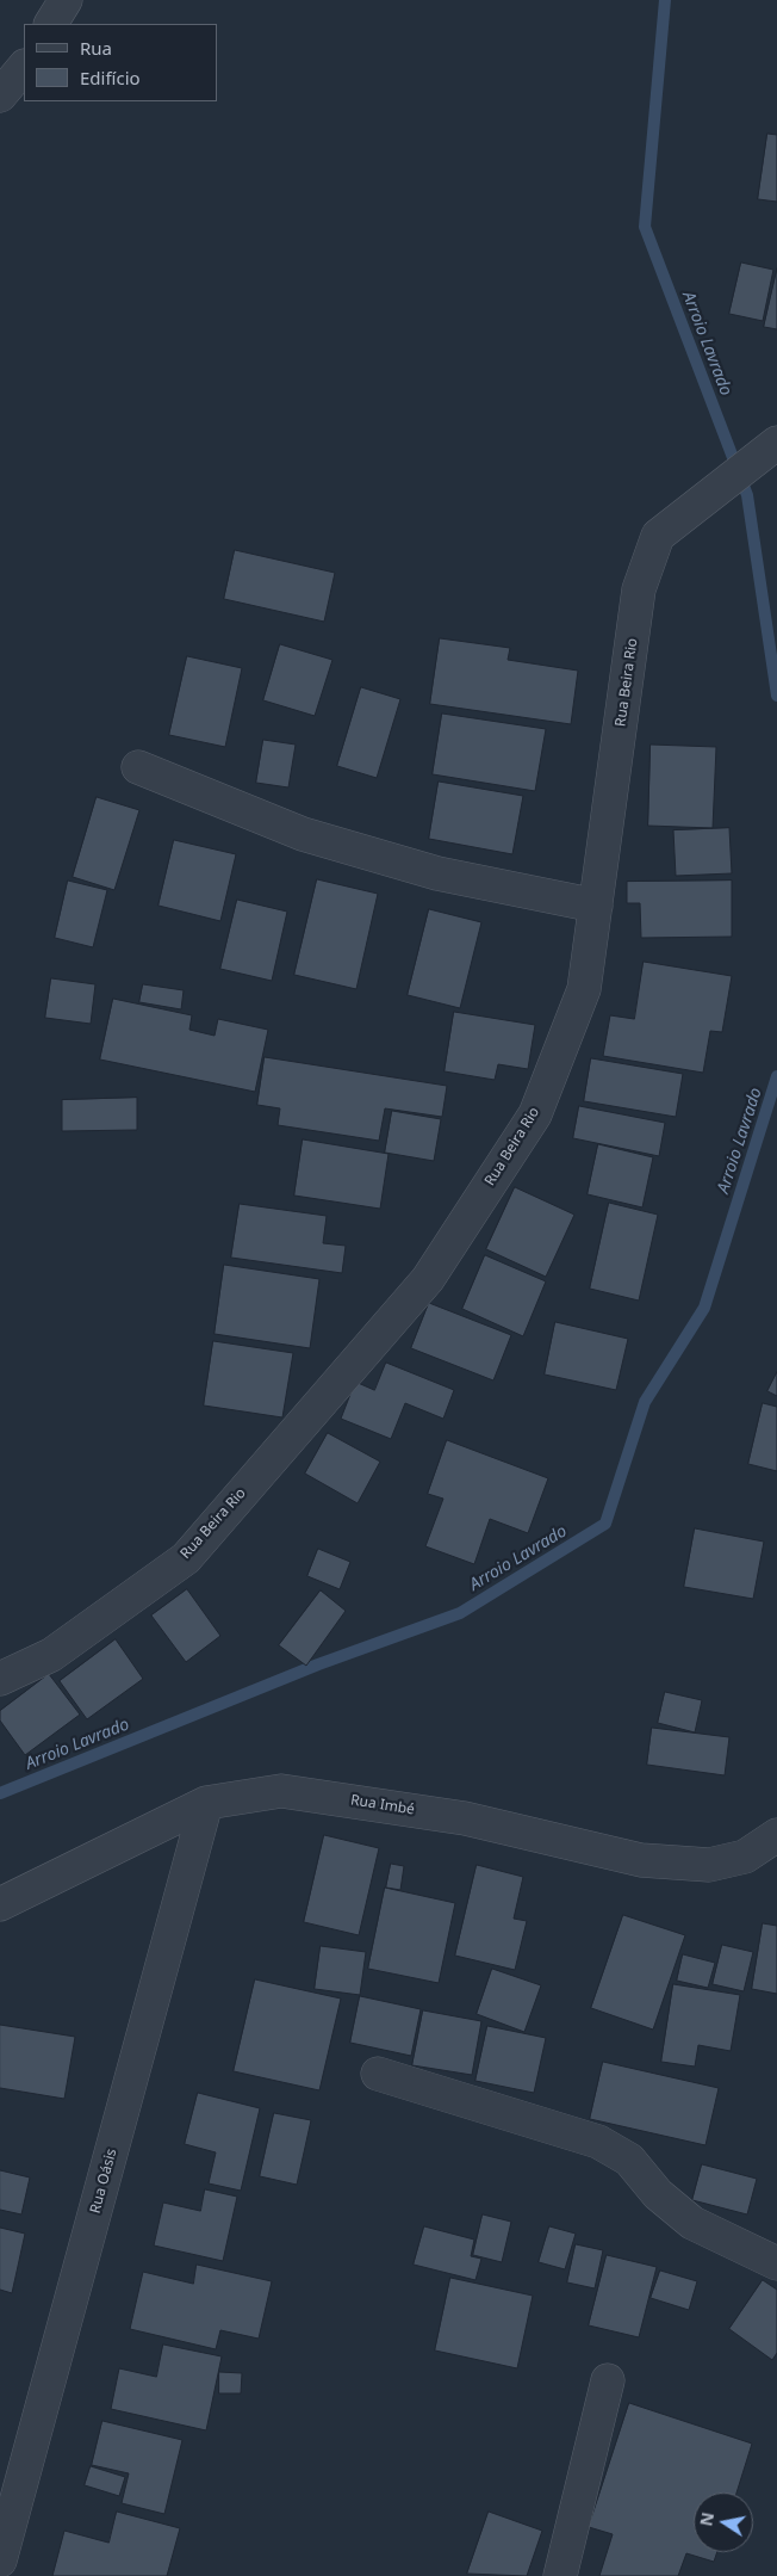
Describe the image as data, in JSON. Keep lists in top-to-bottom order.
{
  "streets": {
    "street": ["Rua Beira Rio", "Rua Imbé", "Rua Oásis"]
  },
  "crossings": [
    ["Rua Imbé", "Rua Oásis"]
  ],
  "water": ["Arroio Lavrado"],
  "legend": ["Rua", "Edifício"],
  "north": "left"
}
